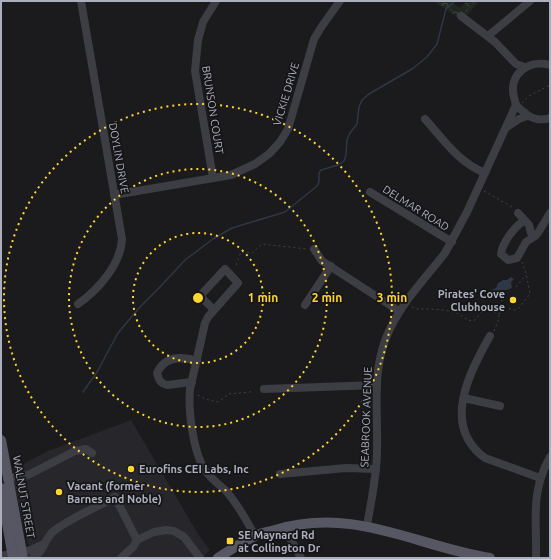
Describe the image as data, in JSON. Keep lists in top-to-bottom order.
{
  "streets": {
    "main road": ["WALNUT STREET"],
    "street": [
      "VICKIE DRIVE",
      "BRUNSON COURT",
      "DOYLIN DRIVE",
      "DELMAR ROAD",
      "SEABROOK AVENUE"
    ]
  },
  "crossings": [
    ["VICKIE DRIVE", "BRUNSON COURT"],
    ["VICKIE DRIVE", "DOYLIN DRIVE"],
    ["DELMAR ROAD", "SEABROOK AVENUE"]
  ],
  "places": {
    "other": ["Pirates' Cove Clubhouse", "Eurofins CEI Labs, Inc", "Vacant (former Barnes and Noble)"],
    "transit": ["SE Maynard Rd at Collington Dr"]
  },
  "rings": ["1 min", "2 min", "3 min"]
}
